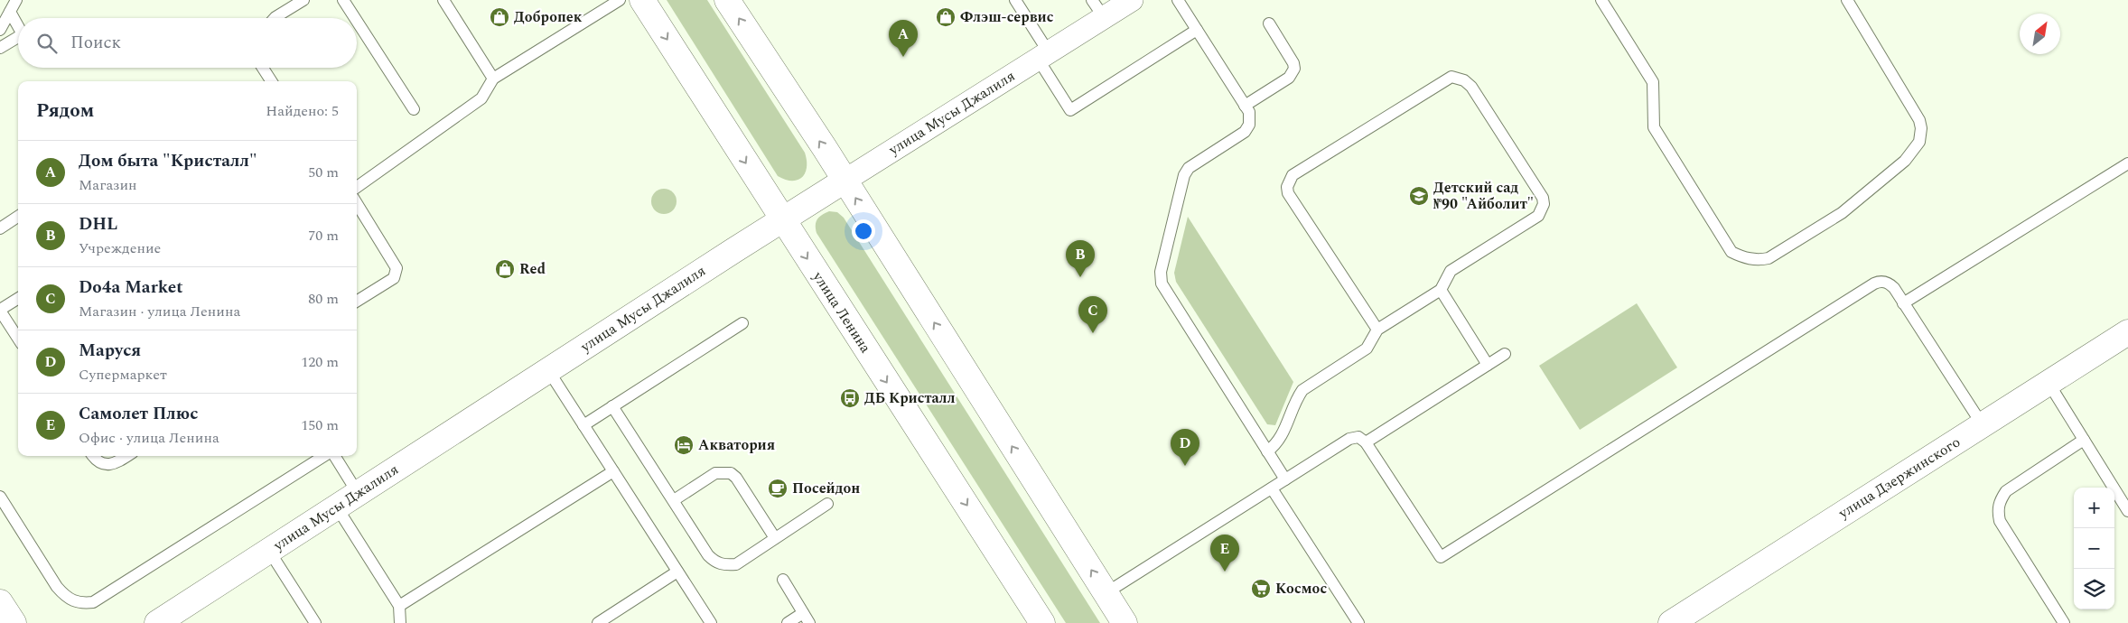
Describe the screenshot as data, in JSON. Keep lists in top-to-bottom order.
{
  "streets": {
    "main road": ["улица Мусы Джалиля", "улица Ленина", "улица Дзержинского"]
  },
  "crossings": [
    ["улица Мусы Джалиля", "улица Ленина"]
  ],
  "places": {
    "shop": ["Добропек", "Флэш-сервис", "Red"],
    "school or university": ["Детский сад №90 \"Айболит\""],
    "bus stop": ["ДБ Кристалл"],
    "hotel": ["Акватория"],
    "cafe": ["Посейдон"],
    "supermarket": ["Космос"]
  },
  "north": "top right",
  "page": {
    "search": "Поиск",
    "pins": [
      "A",
      "B",
      "C",
      "D",
      "E"
    ],
    "heading": ["Рядом", "Найдено: 5"],
    "list": [
      {
        "mark": "A",
        "name": "Дом быта \"Кристалл\"",
        "note": "Магазин",
        "value": "50 m"
      },
      {
        "mark": "B",
        "name": "DHL",
        "note": "Учреждение",
        "value": "70 m"
      },
      {
        "mark": "C",
        "name": "Do4a Market",
        "note": "Магазин · улица Ленина",
        "value": "80 m"
      },
      {
        "mark": "D",
        "name": "Маруся",
        "note": "Супермаркет",
        "value": "120 m"
      },
      {
        "mark": "E",
        "name": "Самолет Плюс",
        "note": "Офис · улица Ленина",
        "value": "150 m"
      }
    ],
    "map_buttons": ["+", "−"]
  }
}
